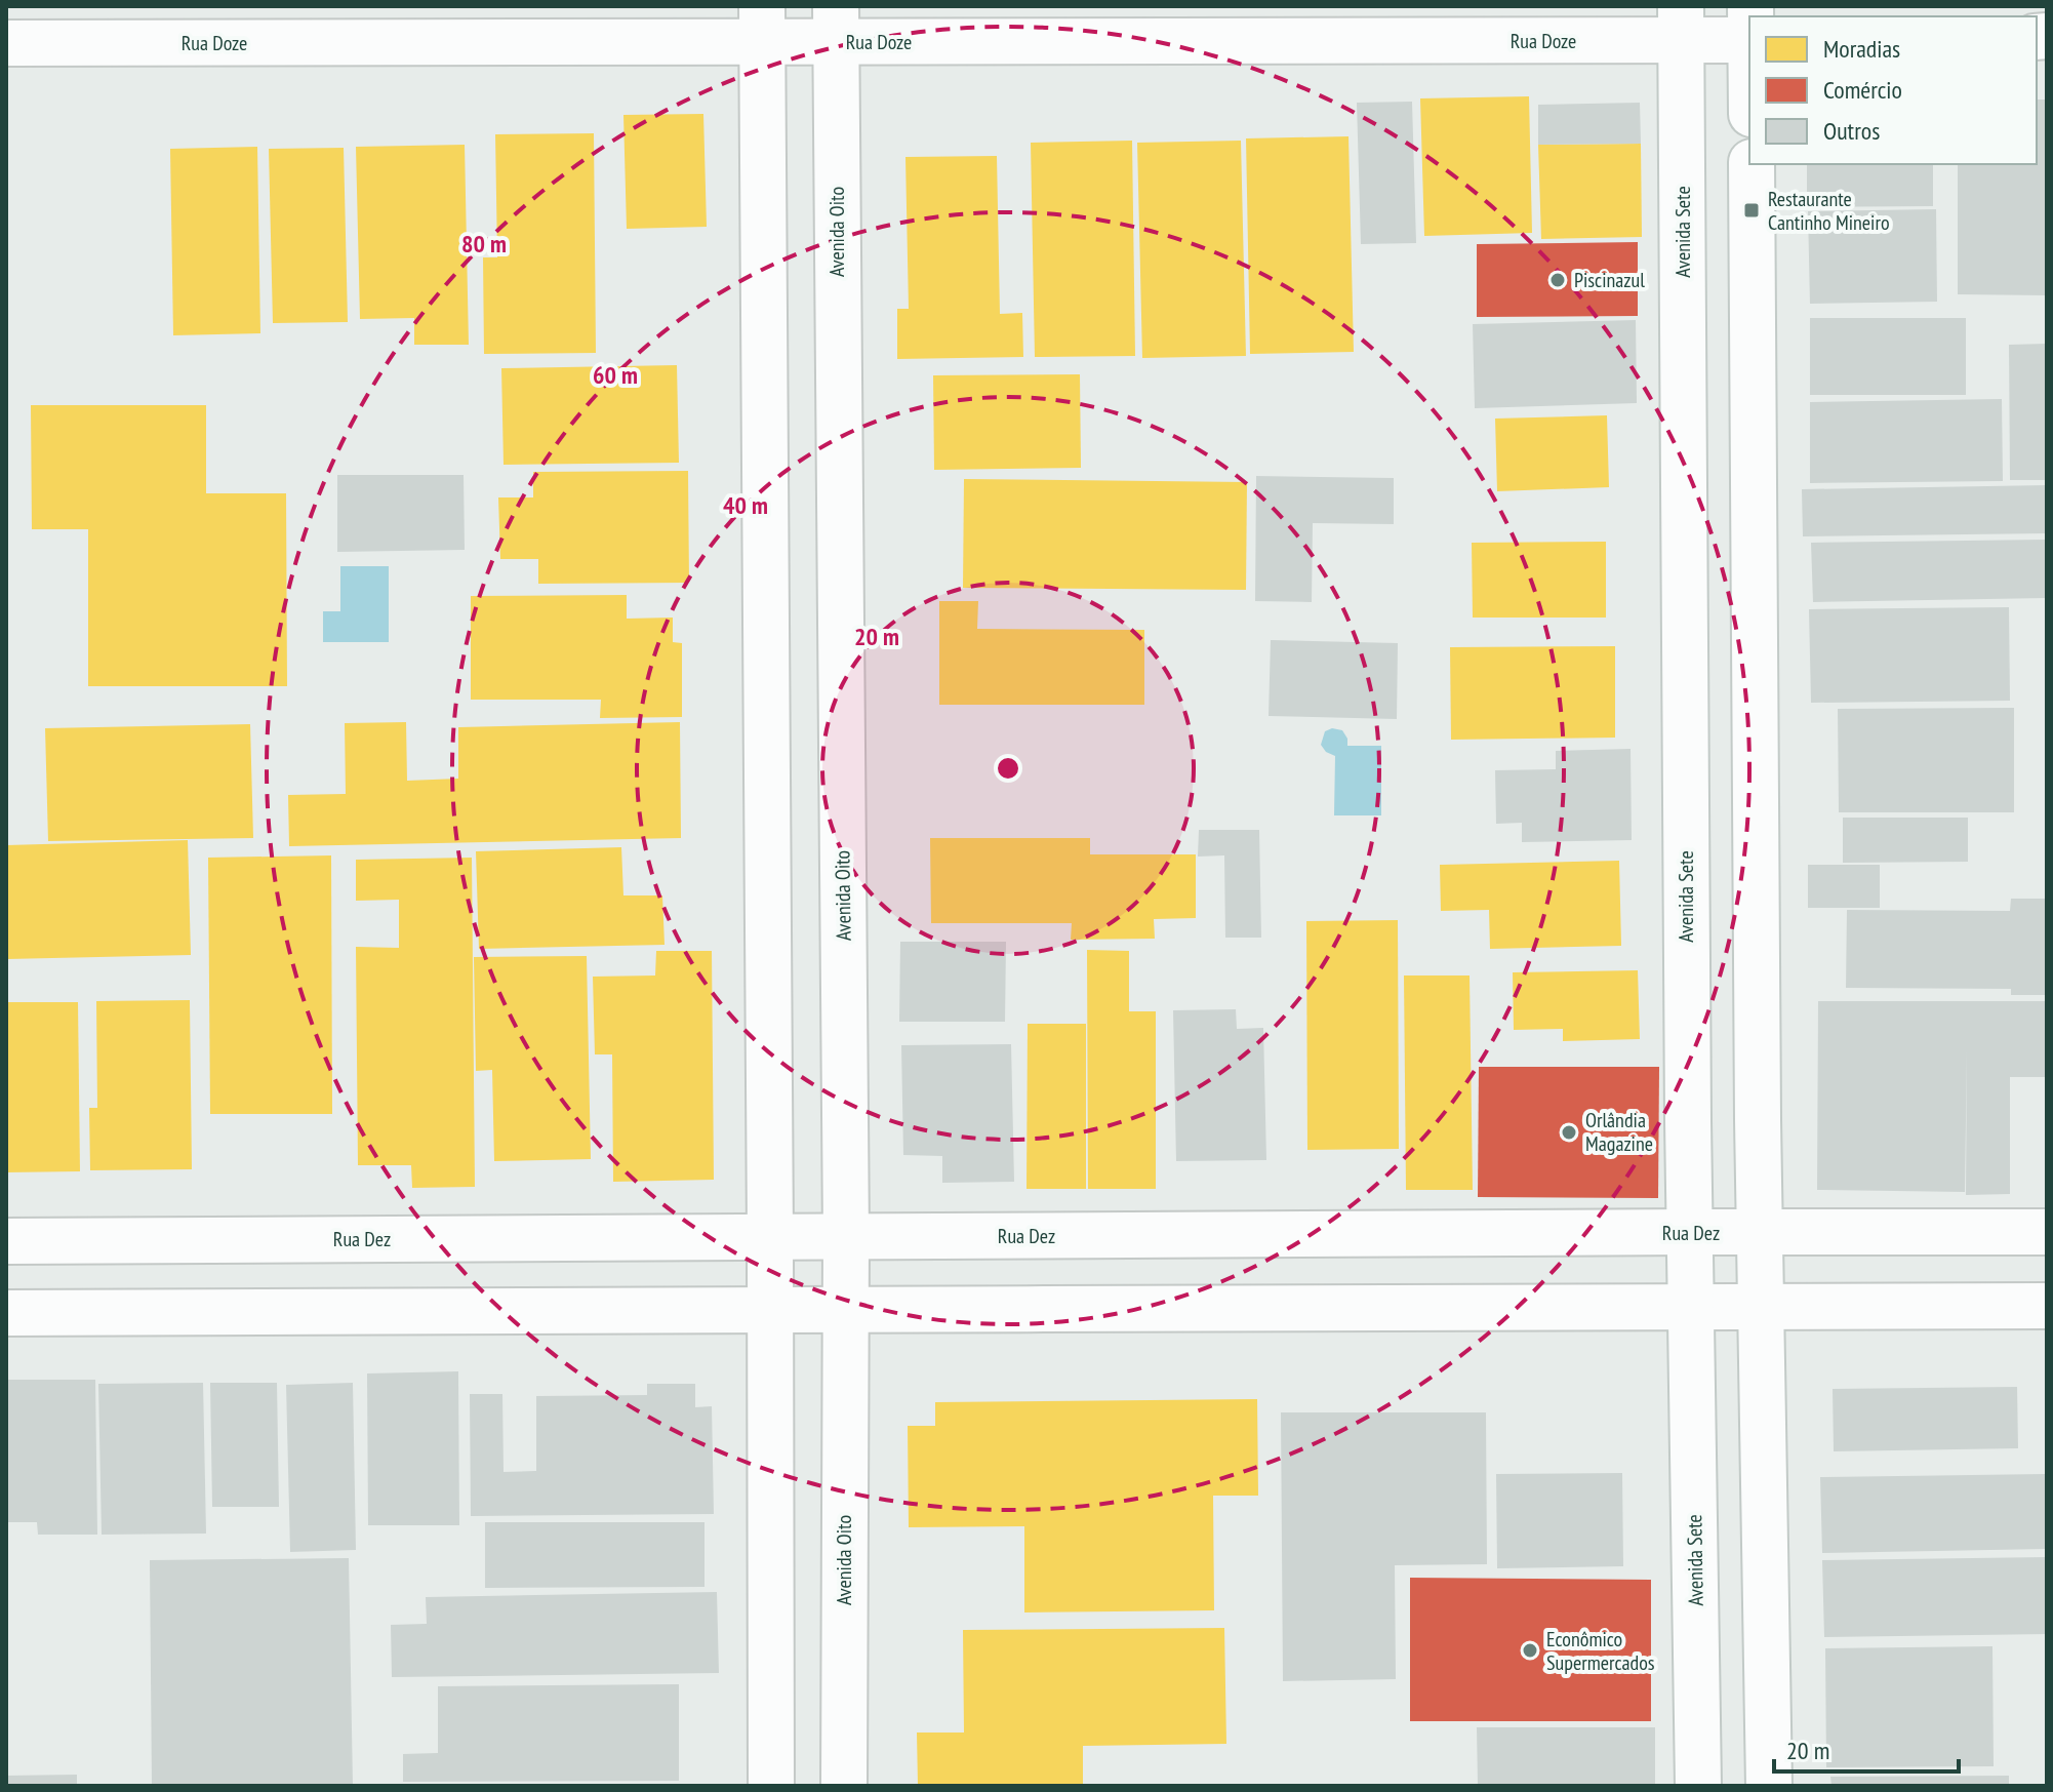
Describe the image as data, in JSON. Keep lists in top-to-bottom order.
{
  "streets": {
    "street": [
      "Rua Doze",
      "Avenida Oito",
      "Avenida Sete",
      "Rua Dez"
    ]
  },
  "crossings": [
    ["Rua Doze", "Avenida Oito"],
    ["Rua Doze", "Avenida Sete"],
    ["Avenida Oito", "Rua Dez"],
    ["Avenida Sete", "Rua Dez"]
  ],
  "places": {
    "transit": ["Restaurante Cantinho Mineiro"],
    "other": ["Piscinazul", "Orlândia Magazine", "Econômico Supermercados"]
  },
  "legend": ["Moradias", "Comércio", "Outros"],
  "scale_bar": "20 m",
  "rings": [
    "80 m",
    "60 m",
    "40 m",
    "20 m"
  ]
}
